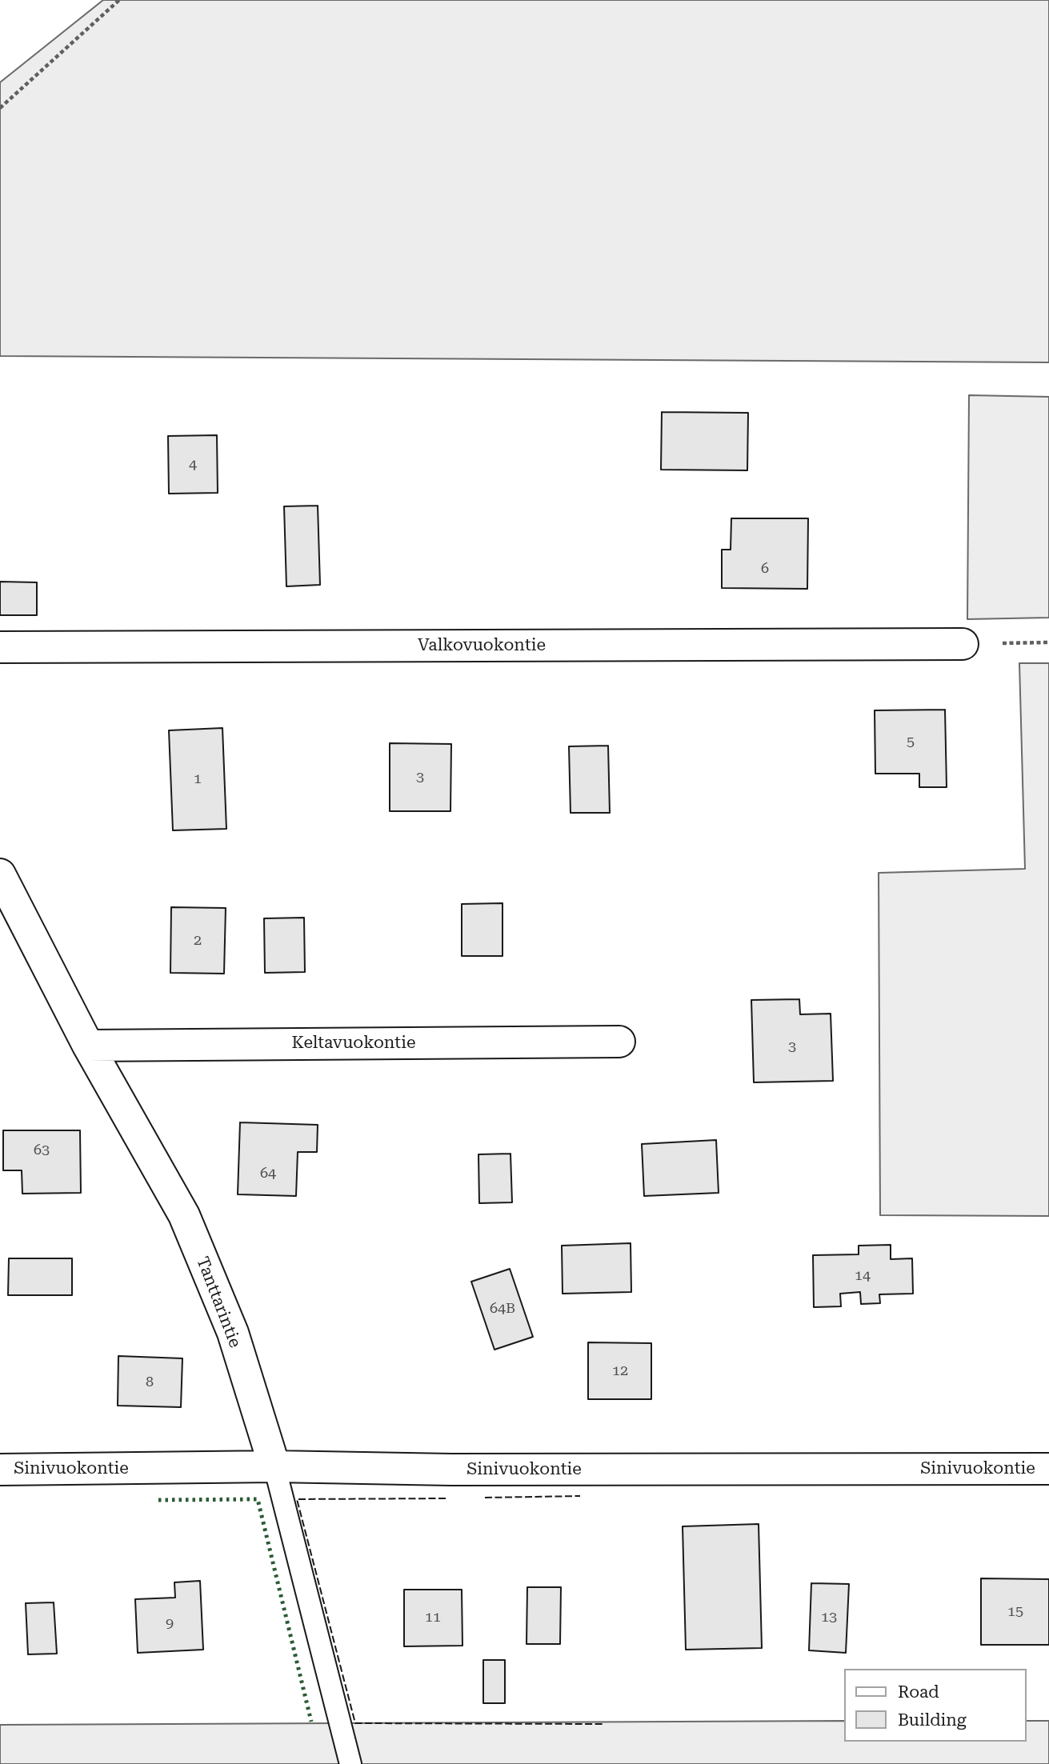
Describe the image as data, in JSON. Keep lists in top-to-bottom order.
{
  "streets": {
    "street": [
      "Valkovuokontie",
      "Keltavuokontie",
      "Tanttarintie",
      "Sinivuokontie"
    ]
  },
  "crossings": [
    ["Keltavuokontie", "Tanttarintie"],
    ["Tanttarintie", "Sinivuokontie"]
  ],
  "house_numbers": [
    "4",
    "6",
    "5",
    "3",
    "1",
    "2",
    "3",
    "63",
    "64",
    "14",
    "64B",
    "12",
    "8",
    "15",
    "11",
    "13",
    "9"
  ],
  "legend": ["Road", "Building"]
}
